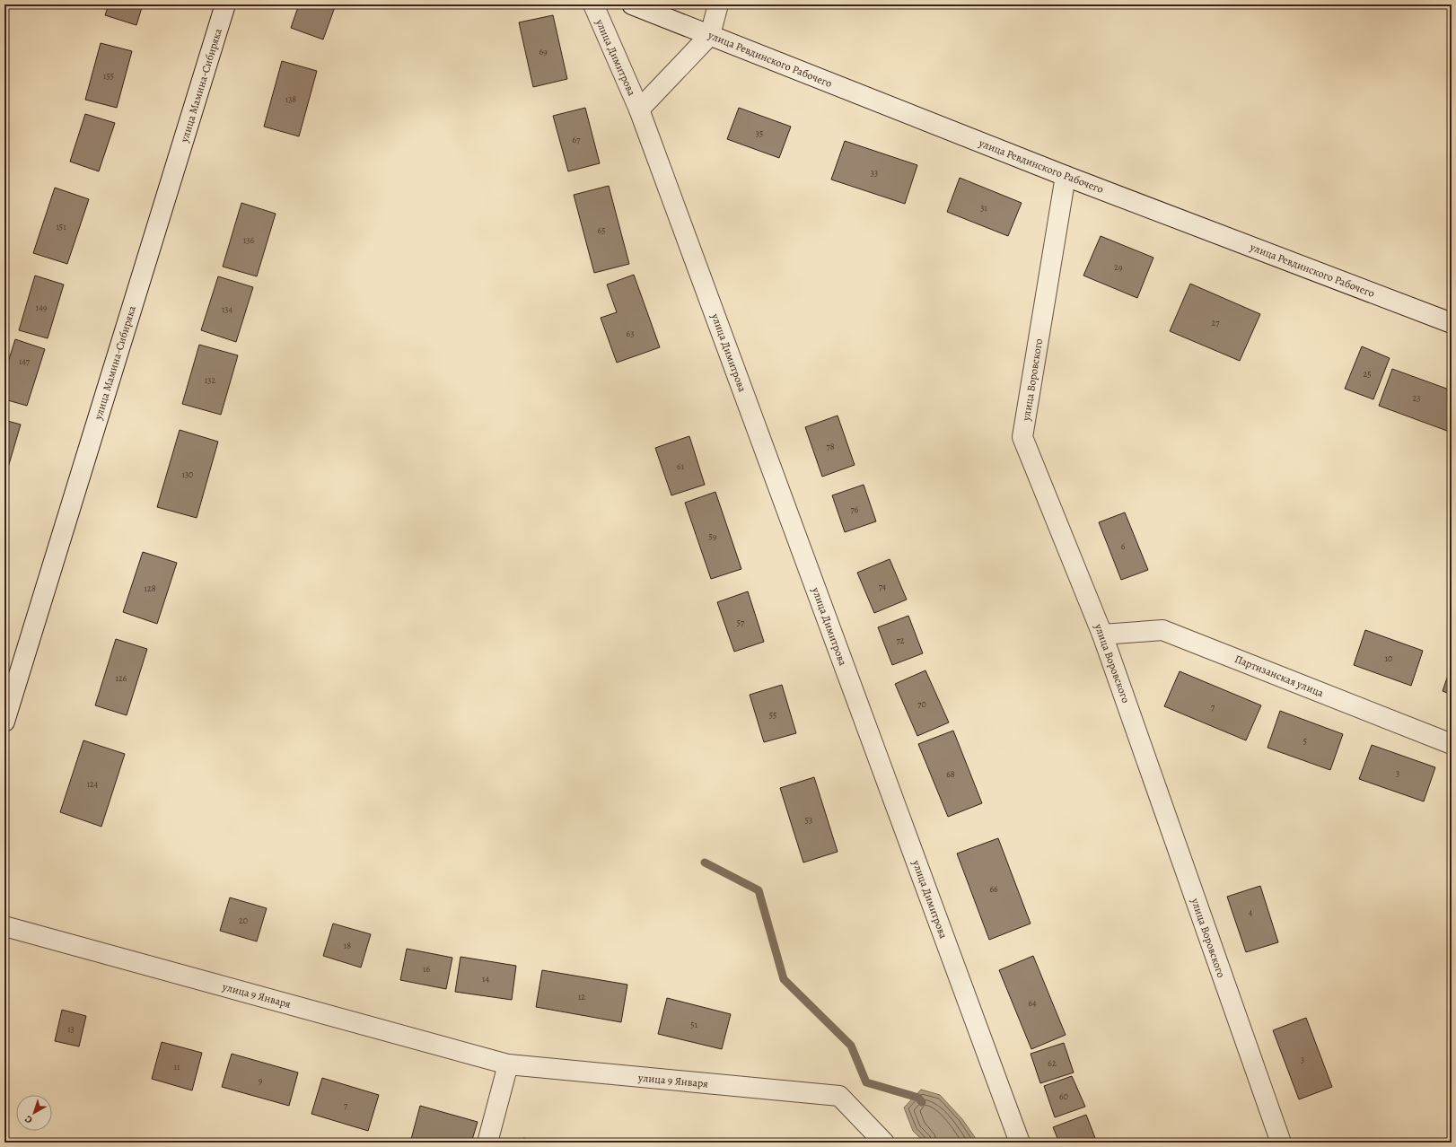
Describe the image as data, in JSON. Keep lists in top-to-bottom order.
{
  "streets": {
    "street": [
      "улица Димитрова",
      "улица Ревдинского Рабочего",
      "улица Мамина-Сибиряка",
      "улица Воровского",
      "Партизанская улица",
      "улица 9 Января"
    ]
  },
  "crossings": [
    ["улица Димитрова", "улица Ревдинского Рабочего"],
    ["улица Ревдинского Рабочего", "улица Воровского"],
    ["улица Воровского", "Партизанская улица"]
  ],
  "house_numbers": [
    "69",
    "155",
    "138",
    "35",
    "67",
    "33",
    "31",
    "151",
    "65",
    "136",
    "29",
    "149",
    "134",
    "27",
    "63",
    "147",
    "25",
    "132",
    "23",
    "78",
    "61",
    "130",
    "76",
    "59",
    "6",
    "74",
    "128",
    "57",
    "72",
    "10",
    "126",
    "70",
    "7",
    "55",
    "5",
    "3",
    "68",
    "124",
    "53",
    "66",
    "4",
    "20",
    "18",
    "16",
    "14",
    "12",
    "64",
    "51",
    "13",
    "3",
    "62",
    "11",
    "9",
    "60",
    "7"
  ],
  "north": "bottom left"
}
